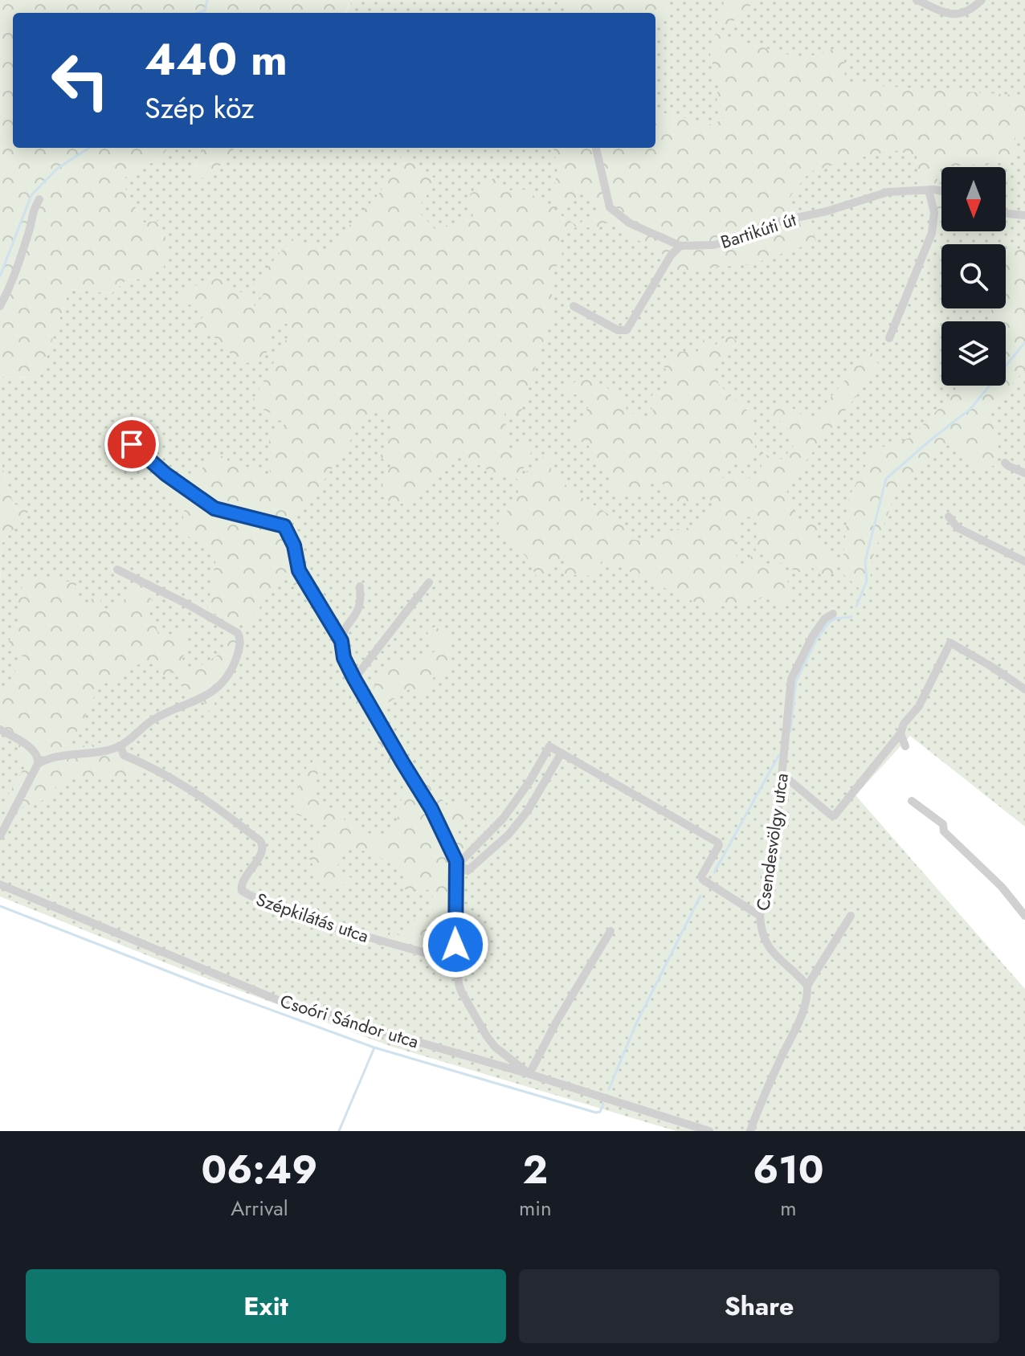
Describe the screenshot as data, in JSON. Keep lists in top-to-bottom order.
{
  "streets": {
    "street": [
      "Bartikúti út",
      "Csendesvölgy utca",
      "Szépkilátás utca",
      "Csoóri Sándor utca"
    ]
  },
  "north": "bottom",
  "page": {
    "turn": ["440 m", "Szép köz"],
    "eta": [
      "06:49",
      "Arrival",
      "2",
      "min",
      "610",
      "m"
    ],
    "buttons": ["Exit", "Share"]
  }
}
